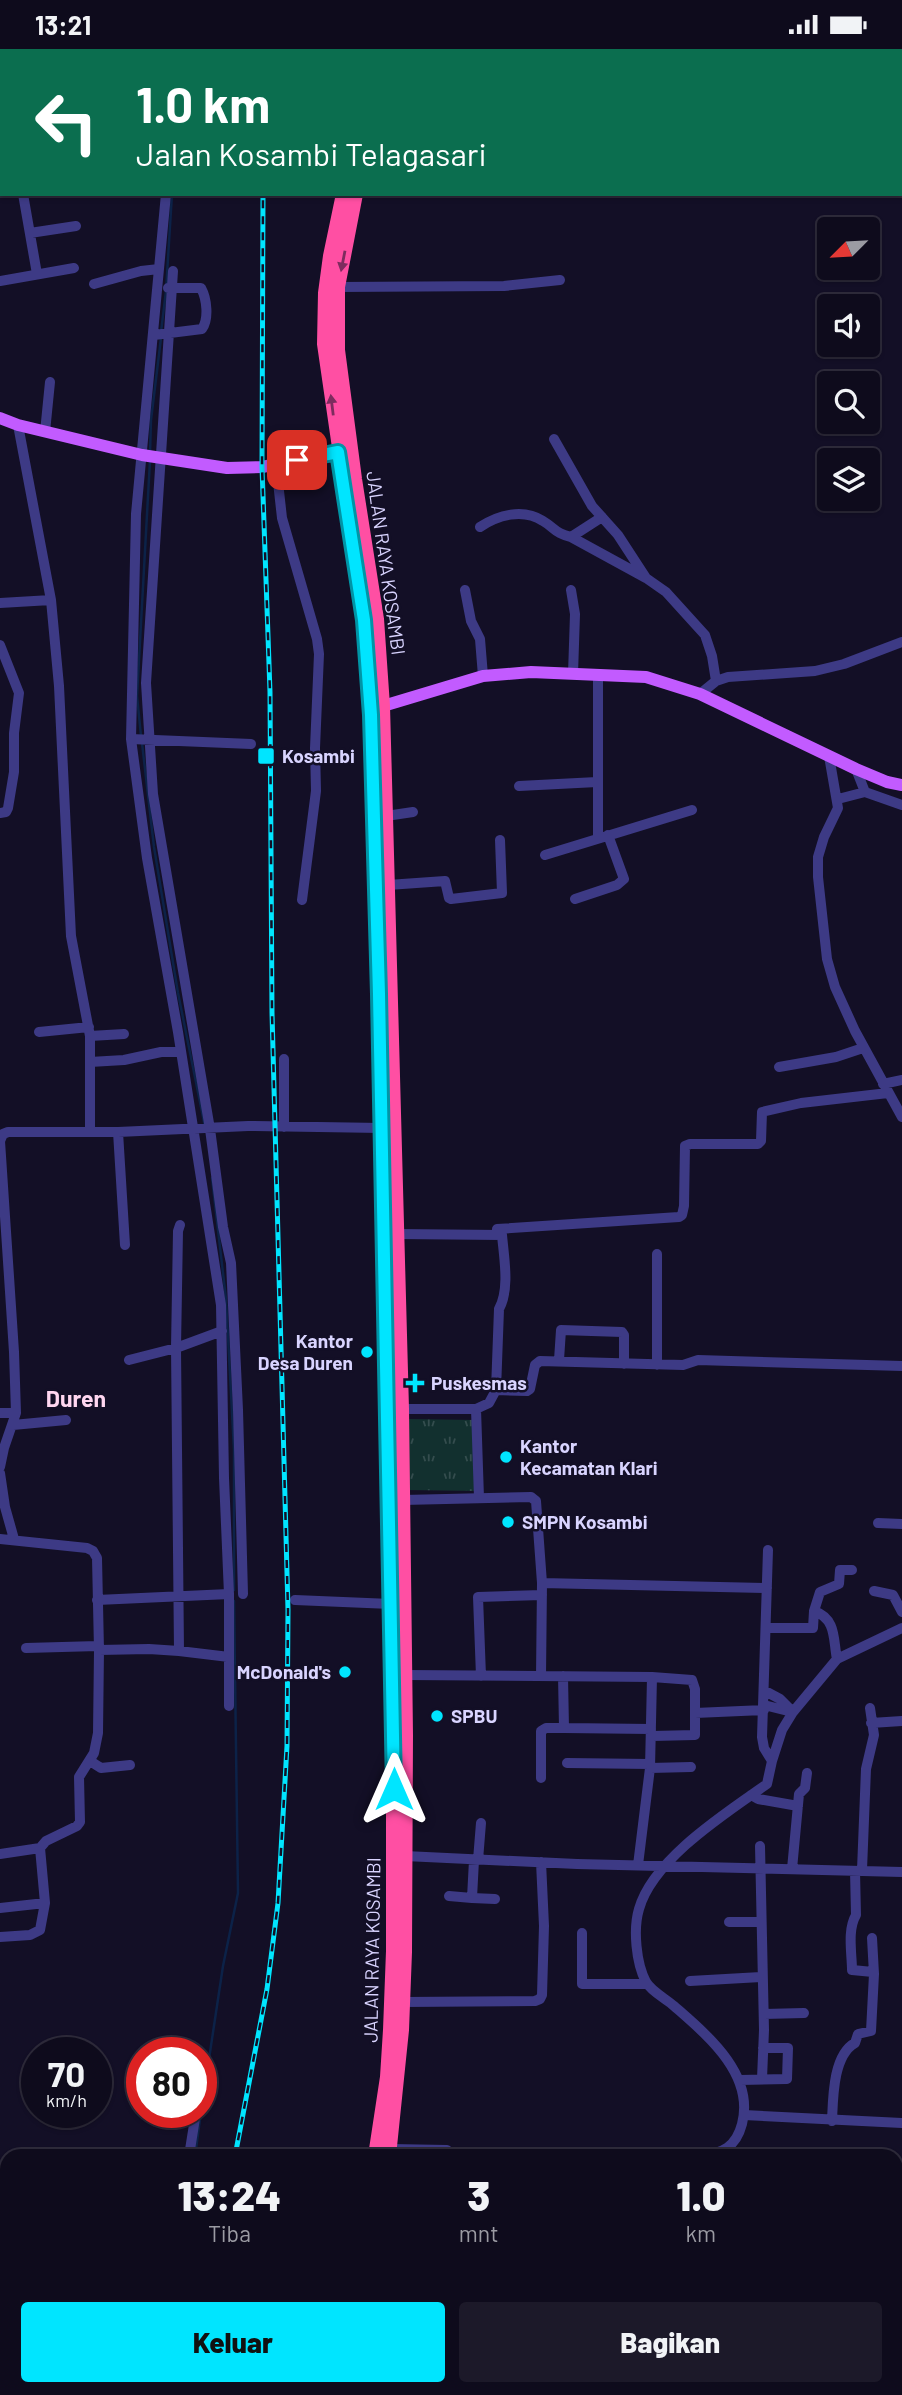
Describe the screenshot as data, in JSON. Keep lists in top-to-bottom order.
{
  "streets": {
    "highway": ["JALAN RAYA KOSAMBI"]
  },
  "districts": ["Duren"],
  "places": {
    "transit": ["Kosambi"],
    "other": [
      "Kantor Desa Duren",
      "Kantor Kecamatan Klari",
      "SMPN Kosambi",
      "McDonald's",
      "SPBU"
    ],
    "health": ["Puskesmas"]
  },
  "north": "bottom left",
  "page": {
    "status": "13:21",
    "turn": ["1.0 km", "Jalan Kosambi Telagasari"],
    "speed": "70 km/h",
    "limit": "80",
    "eta": [
      "13:24",
      "Tiba",
      "3",
      "mnt",
      "1.0",
      "km"
    ],
    "buttons": ["Keluar", "Bagikan"]
  }
}
